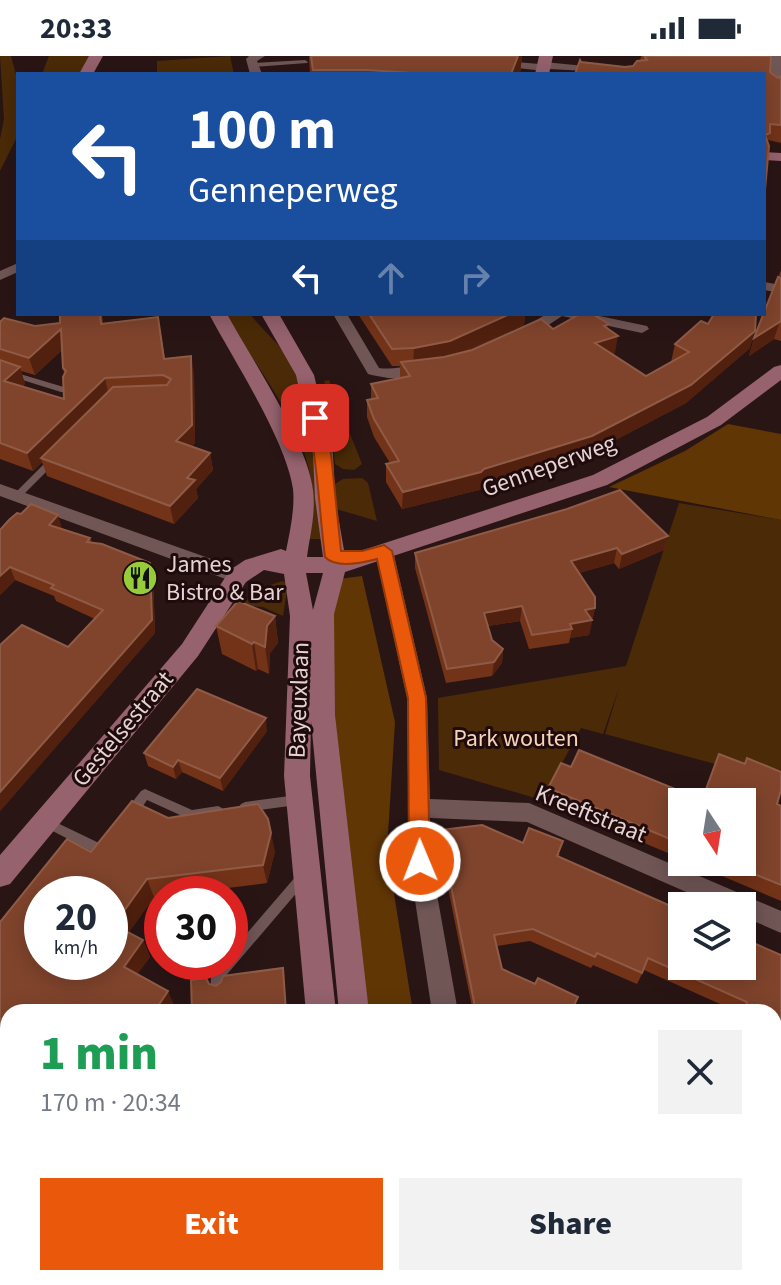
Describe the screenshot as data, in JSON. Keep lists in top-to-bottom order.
{
  "streets": {
    "main road": ["Genneperweg", "Bayeuxlaan", "Gestelsestraat"],
    "street": ["Kreeftstraat"]
  },
  "crossings": [
    ["Genneperweg", "Bayeuxlaan"],
    ["Genneperweg", "Gestelsestraat"]
  ],
  "parks": ["Park wouten"],
  "places": {
    "restaurant": ["James Bistro & Bar"]
  },
  "north": "bottom",
  "page": {
    "status": "20:33",
    "turn": ["100 m", "Genneperweg"],
    "speed": "20 km/h",
    "limit": "30",
    "heading": ["1 min", "170 m · 20:34"],
    "buttons": ["Exit", "Share"]
  }
}
